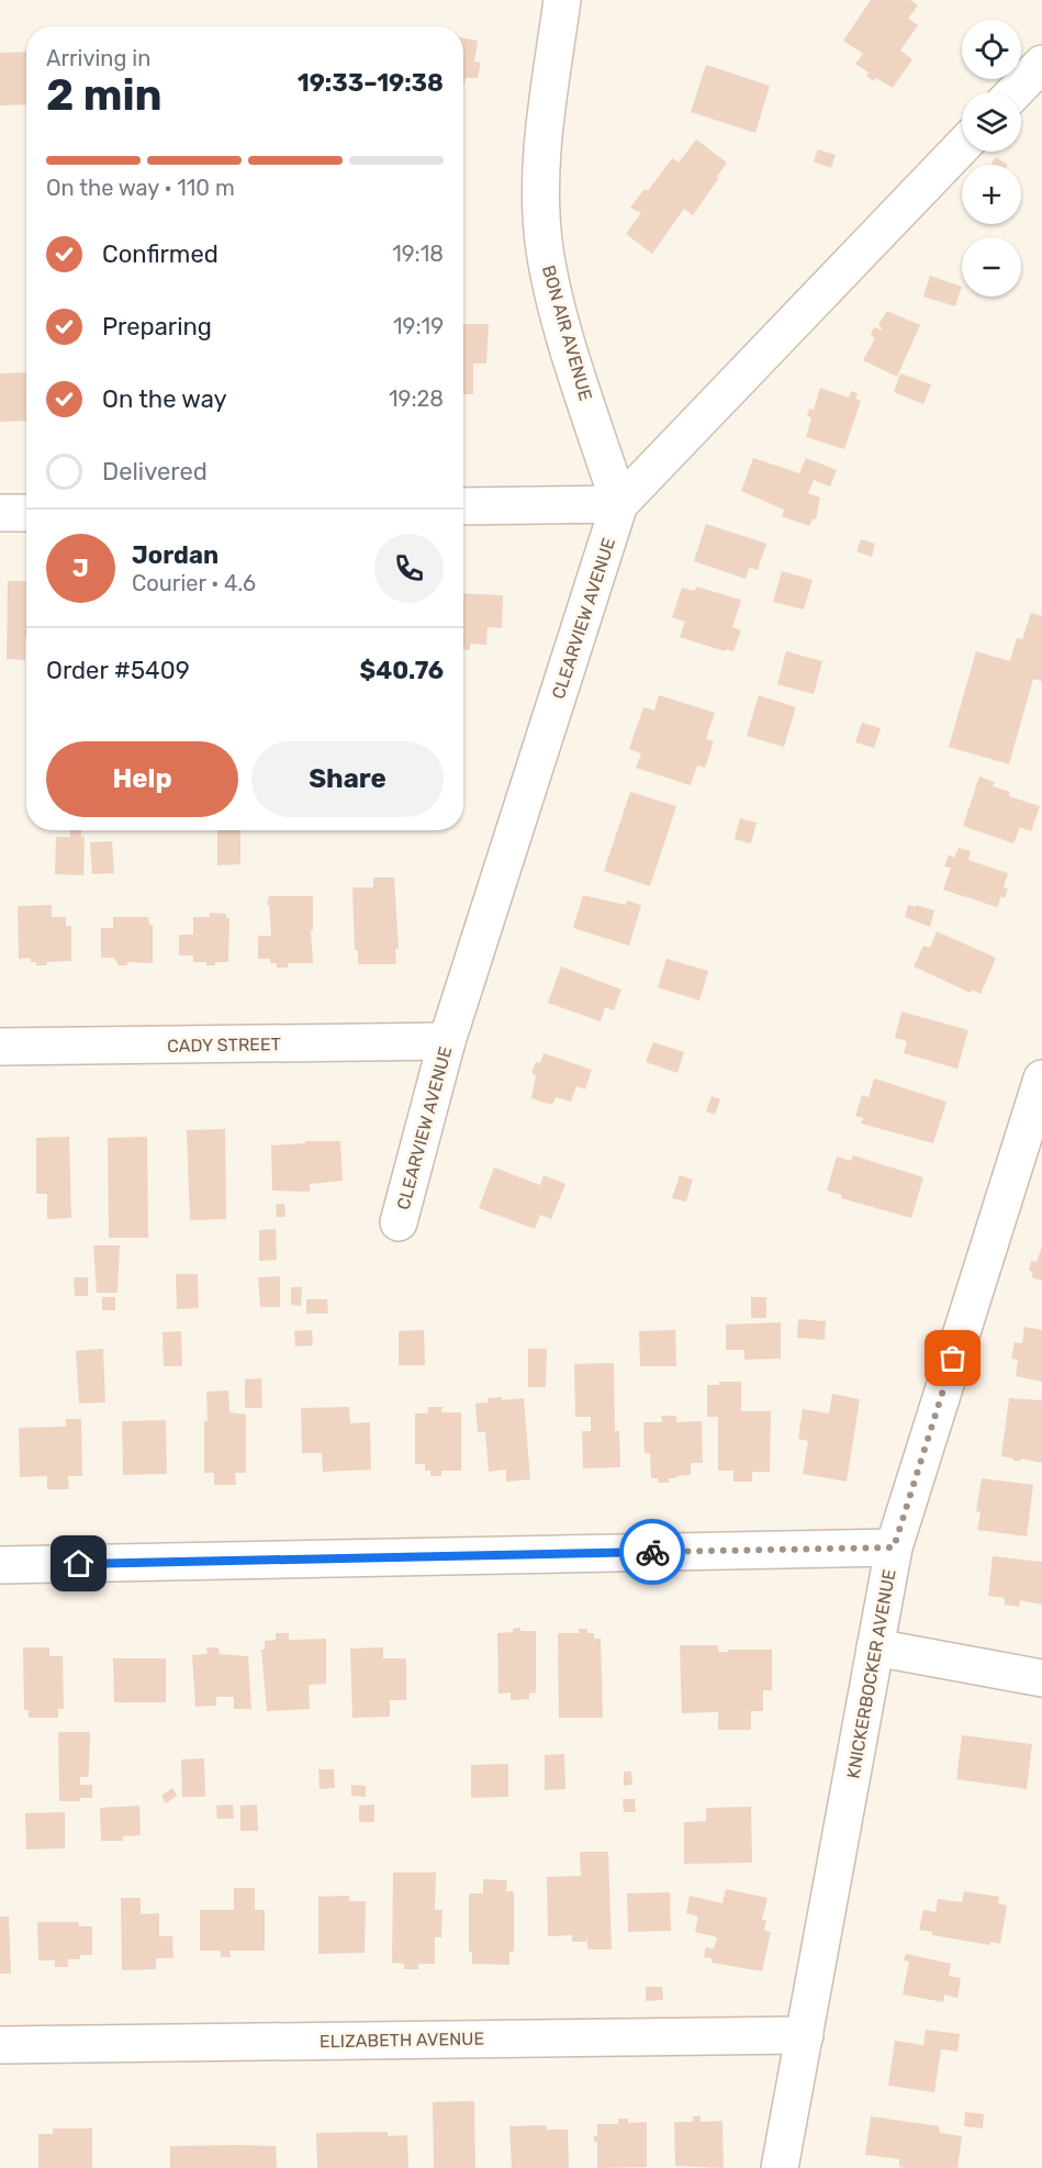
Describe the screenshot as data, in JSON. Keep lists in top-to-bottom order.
{
  "streets": {
    "street": [
      "BON AIR AVENUE",
      "CLEARVIEW AVENUE",
      "CADY STREET",
      "KNICKERBOCKER AVENUE",
      "ELIZABETH AVENUE"
    ]
  },
  "crossings": [
    ["BON AIR AVENUE", "CLEARVIEW AVENUE"],
    ["CLEARVIEW AVENUE", "CADY STREET"],
    ["KNICKERBOCKER AVENUE", "ELIZABETH AVENUE"]
  ],
  "page": {
    "map_buttons": ["+", "−"],
    "heading": ["2 min", "Arriving in", "19:33–19:38"],
    "panel": [
      "Jordan",
      "Courier · 4.6",
      "Order #5409",
      "$40.76"
    ],
    "bar": "On the way · 110 m",
    "list": [
      ["Confirmed", "19:18"],
      ["Preparing", "19:19"],
      ["On the way", "19:28"],
      "Delivered"
    ],
    "round": "J",
    "buttons": ["Help", "Share"]
  }
}
